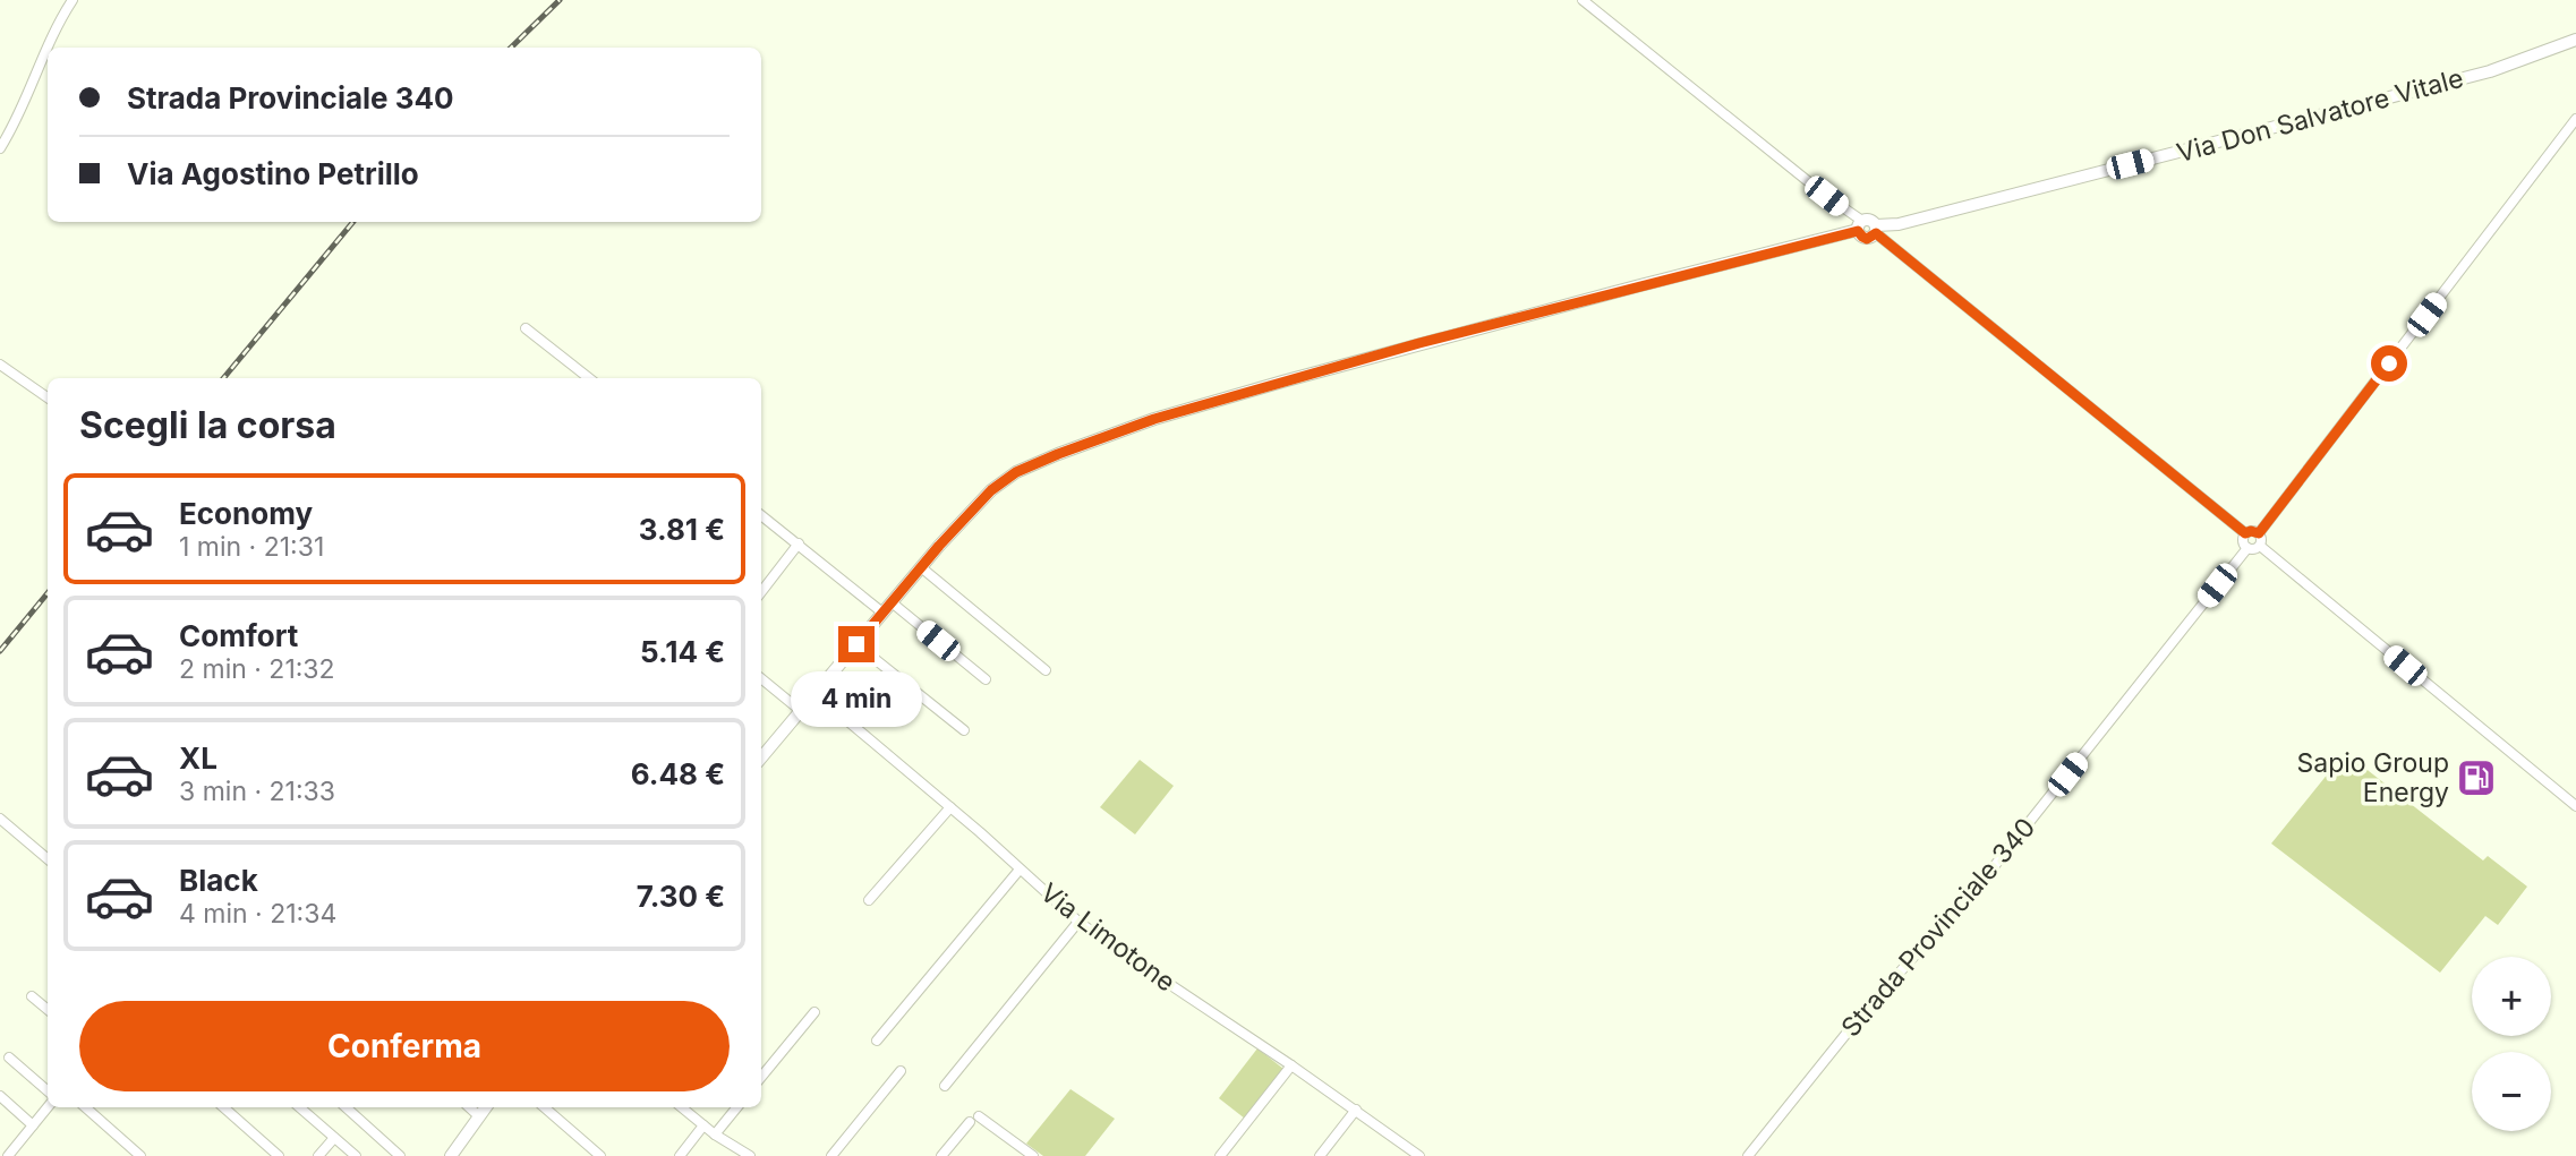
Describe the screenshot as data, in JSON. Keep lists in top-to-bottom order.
{
  "streets": {
    "street": ["Via Don Salvatore Vitale", "Strada Provinciale 340", "Via Limotone"]
  },
  "places": {
    "fuel station": ["Sapio Group Energy"]
  },
  "page": {
    "banner": ["Strada Provinciale 340", "Via Agostino Petrillo"],
    "heading": "Scegli la corsa",
    "list": [
      {
        "name": "Economy",
        "note": "1 min · 21:31",
        "value": "3.81 €"
      },
      {
        "name": "Comfort",
        "note": "2 min · 21:32",
        "value": "5.14 €"
      },
      {
        "name": "XL",
        "note": "3 min · 21:33",
        "value": "6.48 €"
      },
      {
        "name": "Black",
        "note": "4 min · 21:34",
        "value": "7.30 €"
      }
    ],
    "bubble": "4 min",
    "map_buttons": ["+", "−"],
    "buttons": "Conferma"
  }
}
